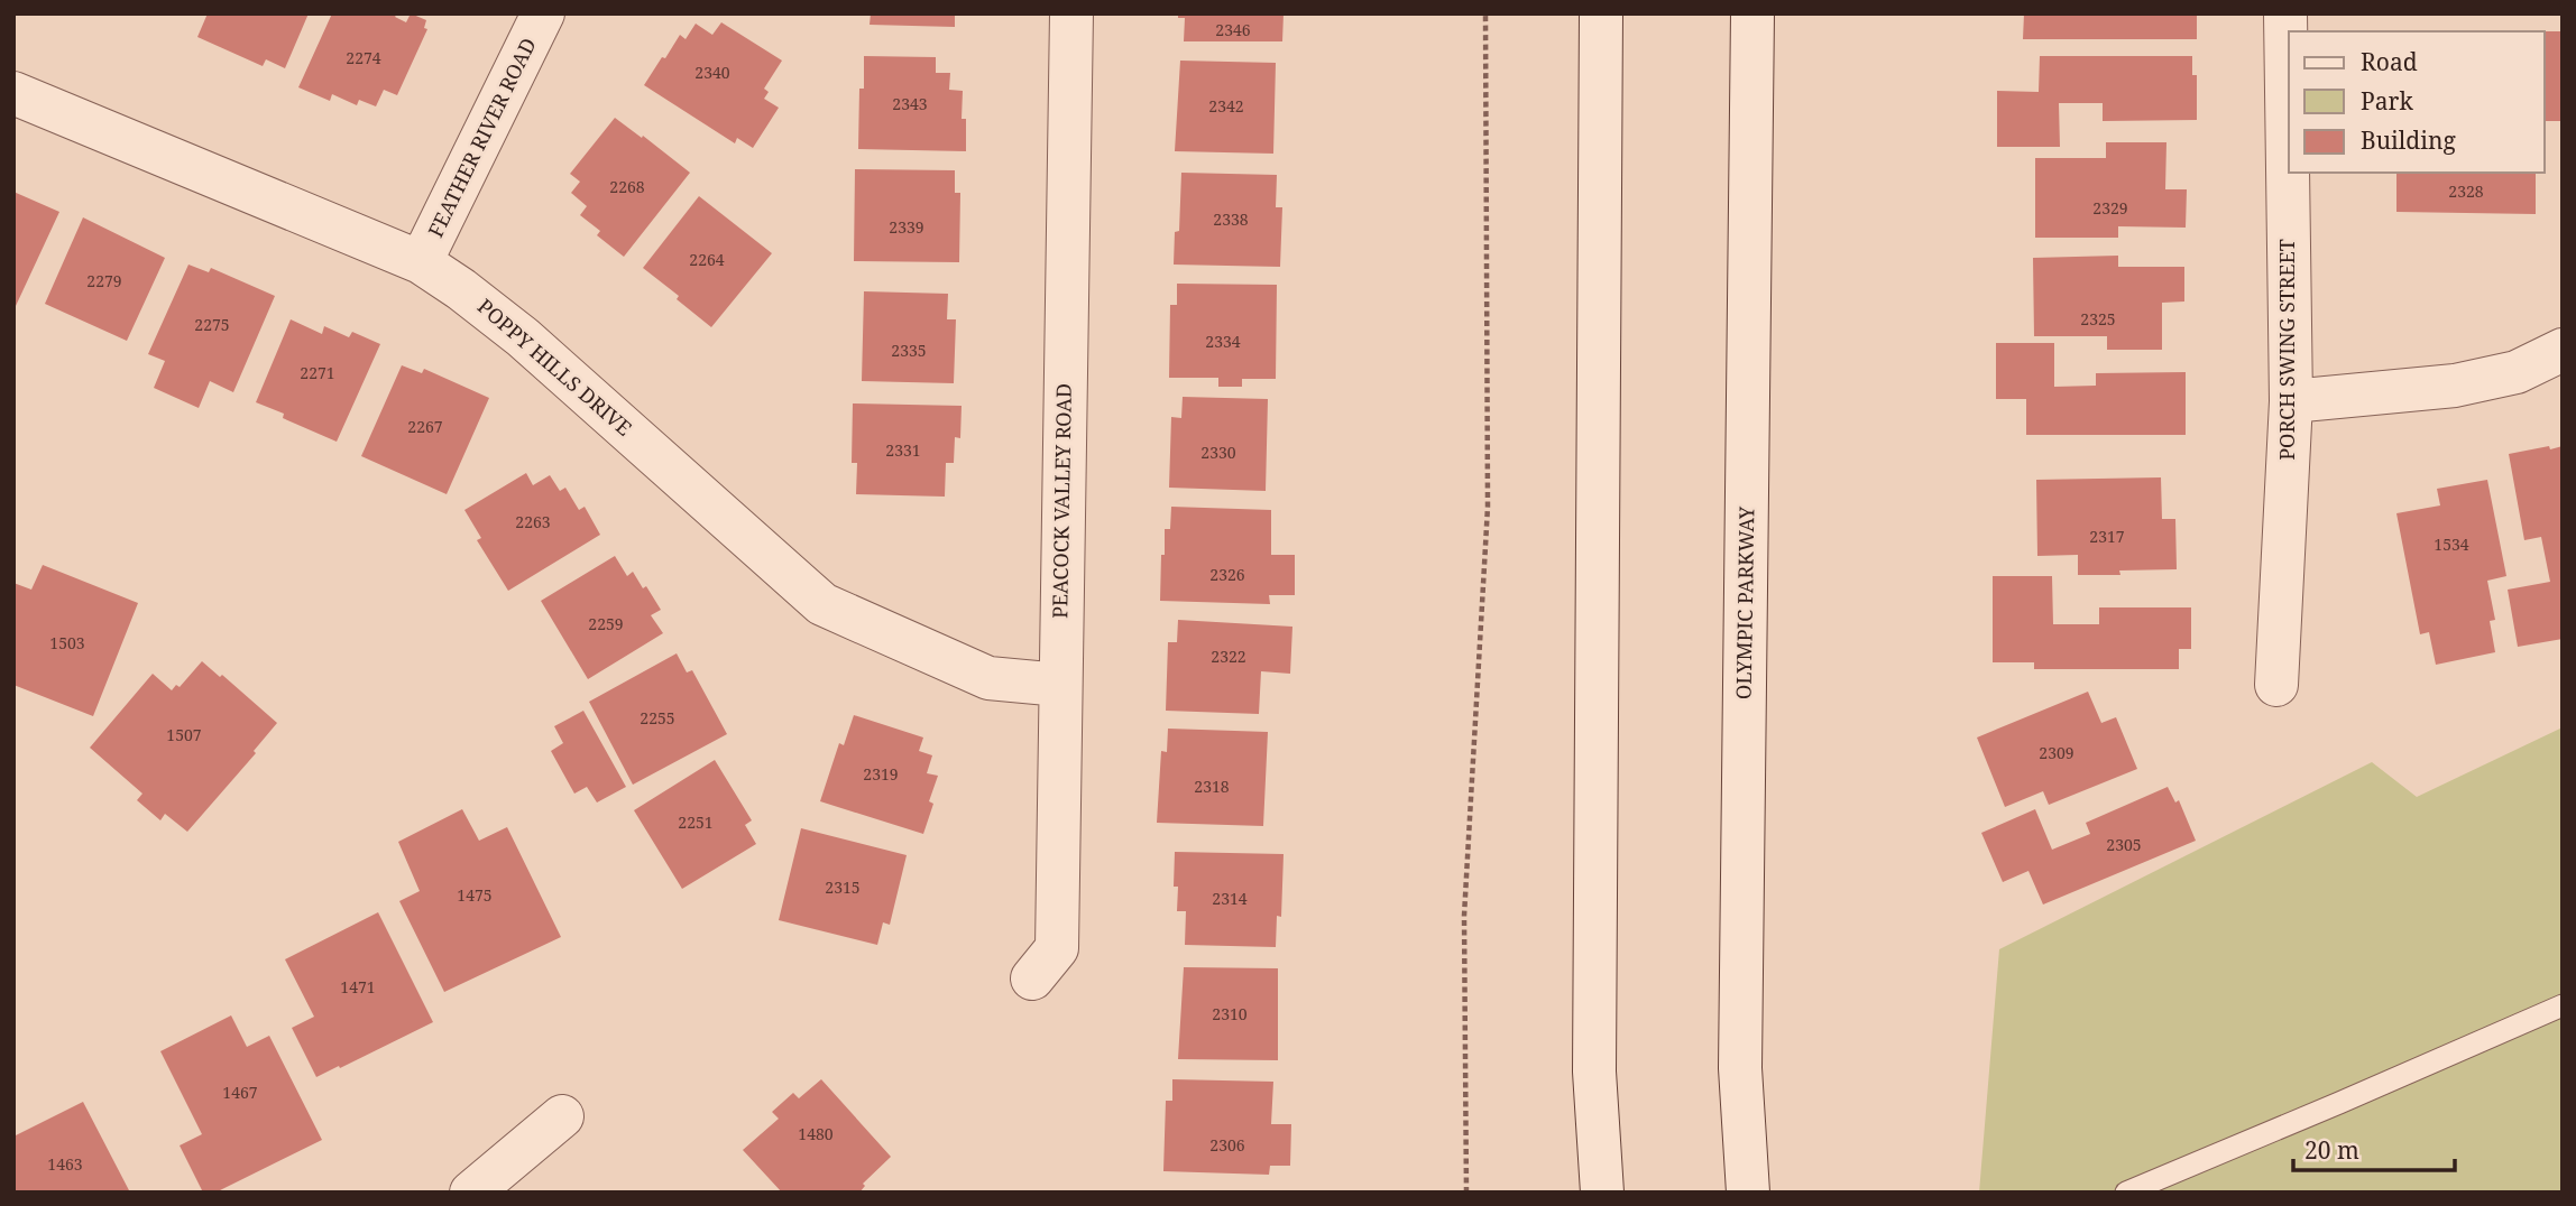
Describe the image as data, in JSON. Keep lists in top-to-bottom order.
{
  "streets": {
    "street": [
      "FEATHER RIVER ROAD",
      "PORCH SWING STREET",
      "POPPY HILLS DRIVE",
      "PEACOCK VALLEY ROAD",
      "OLYMPIC PARKWAY"
    ]
  },
  "crossings": [
    ["FEATHER RIVER ROAD", "POPPY HILLS DRIVE"],
    ["POPPY HILLS DRIVE", "PEACOCK VALLEY ROAD"]
  ],
  "house_numbers": [
    "2346",
    "2274",
    "2340",
    "2343",
    "2342",
    "2268",
    "2328",
    "2329",
    "2338",
    "2339",
    "2264",
    "2279",
    "2325",
    "2275",
    "2334",
    "2335",
    "2271",
    "2267",
    "2331",
    "2330",
    "2263",
    "2317",
    "1534",
    "2326",
    "2259",
    "1503",
    "2322",
    "2255",
    "1507",
    "2309",
    "2319",
    "2318",
    "2251",
    "2305",
    "2315",
    "1475",
    "2314",
    "1471",
    "2310",
    "1467",
    "1480",
    "2306",
    "1463"
  ],
  "legend": ["Road", "Park", "Building"],
  "scale_bar": "20 m"
}
